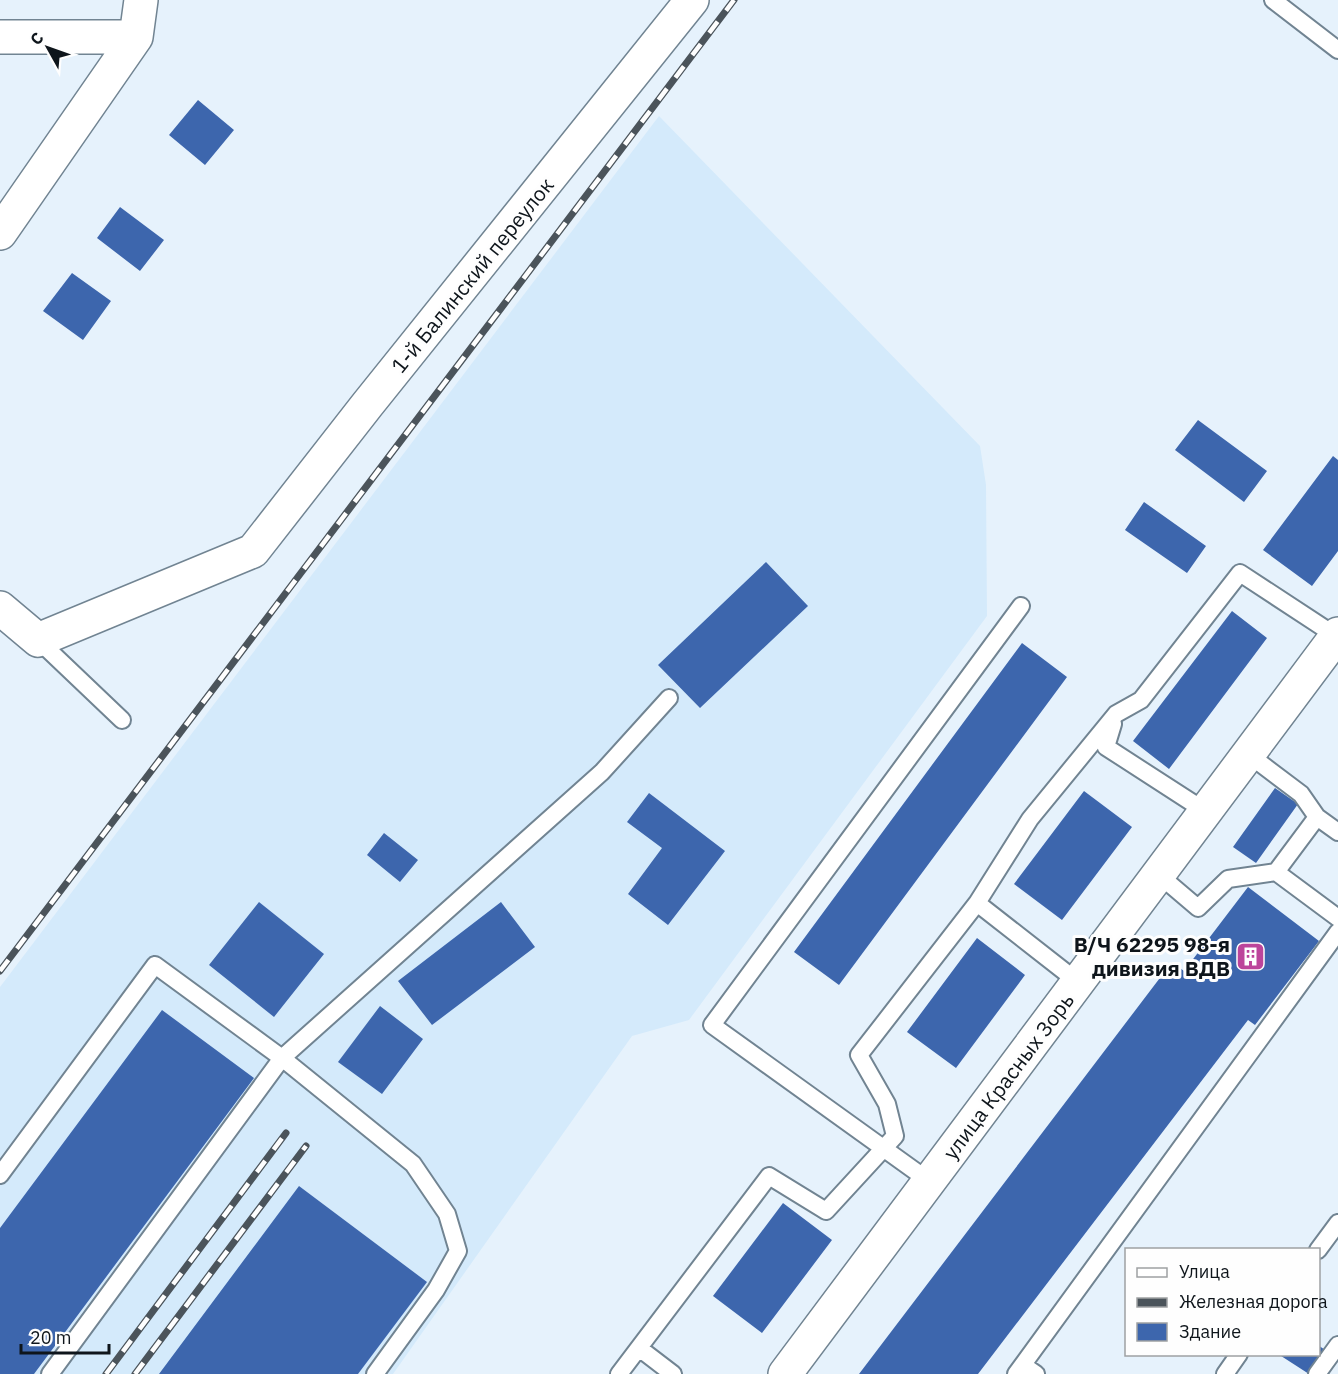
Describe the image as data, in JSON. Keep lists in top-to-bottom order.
{
  "streets": {
    "street": ["1-й Балинский переулок", "улица Красных Зорь"]
  },
  "places": {
    "building": ["В/Ч 62295 98-я дивизия ВДВ"]
  },
  "legend": ["Улица", "Железная дорога", "Здание"],
  "scale_bar": "20 m",
  "north": "top left"
}
